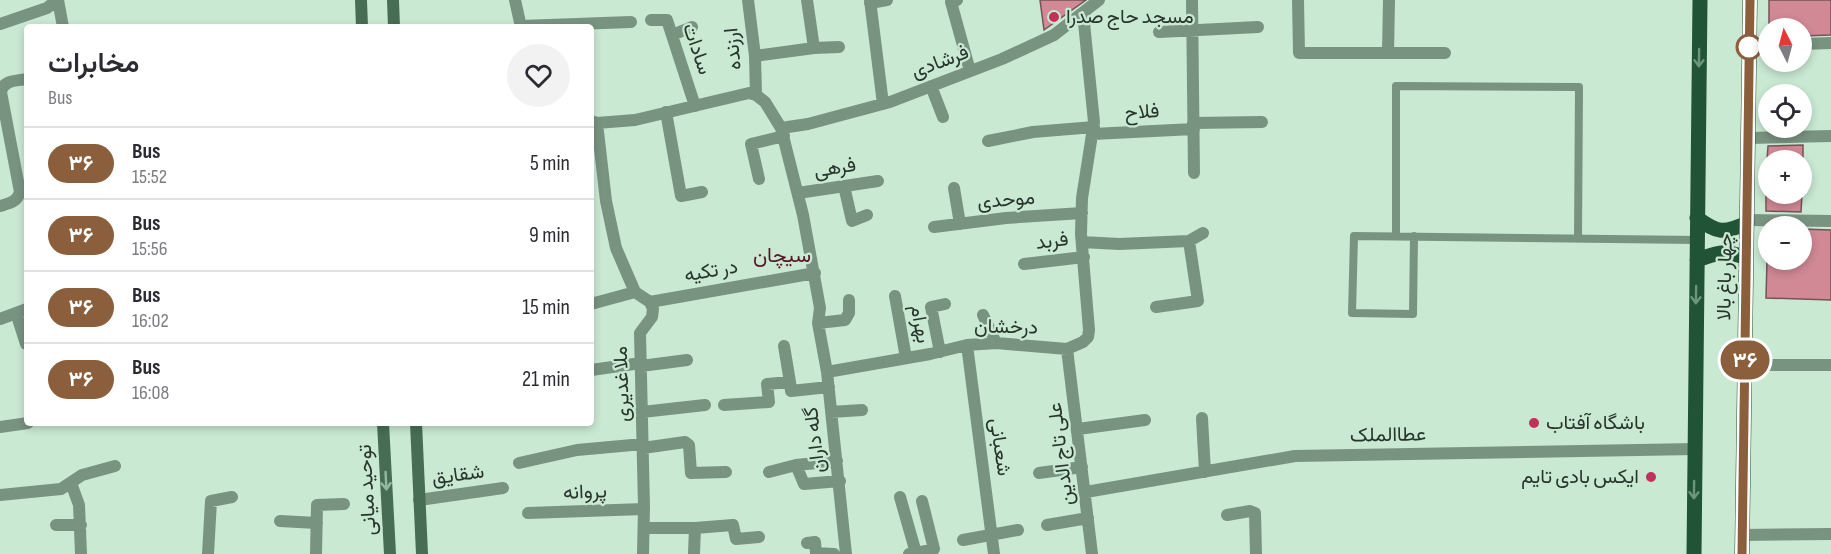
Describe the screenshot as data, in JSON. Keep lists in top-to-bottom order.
{
  "streets": {
    "main road": ["چهار باغ بالا", "توحید میانی"],
    "street": [
      "سادات",
      "ارزنده",
      "فرشادی",
      "فلاح",
      "فرهی",
      "موحدی",
      "فربد",
      "در تکیه",
      "بهرام",
      "درخشان",
      "ملا غدیری",
      "عطاالملک",
      "گله داران",
      "شعبانی",
      "علی تاج الدین",
      "شقایق",
      "پروانه"
    ]
  },
  "crossings": [
    ["فرهی", "گله داران"],
    ["در تکیه", "ملا غدیری"],
    ["در تکیه", "گله داران"],
    ["چهار باغ بالا", "عطاالملک"],
    ["بهرام", "درخشان"],
    ["درخشان", "گله داران"],
    ["درخشان", "شعبانی"],
    ["درخشان", "علی تاج الدین"],
    ["ملا غدیری", "پروانه"],
    ["عطاالملک", "علی تاج الدین"]
  ],
  "districts": ["سیچان"],
  "places": ["مسجد حاج صدرا", "باشگاه آفتاب", "ایکس بادی تایم"],
  "lines": ["bus line ۳۶"],
  "north": "top",
  "page": {
    "on_map": "۳۶",
    "map_buttons": ["+", "−"],
    "heading": ["مخابرات", "Bus"],
    "list": [
      {
        "mark": "۳۶",
        "name": "Bus",
        "note": "15:52",
        "value": "5 min"
      },
      {
        "mark": "۳۶",
        "name": "Bus",
        "note": "15:56",
        "value": "9 min"
      },
      {
        "mark": "۳۶",
        "name": "Bus",
        "note": "16:02",
        "value": "15 min"
      },
      {
        "mark": "۳۶",
        "name": "Bus",
        "note": "16:08",
        "value": "21 min"
      }
    ]
  }
}
